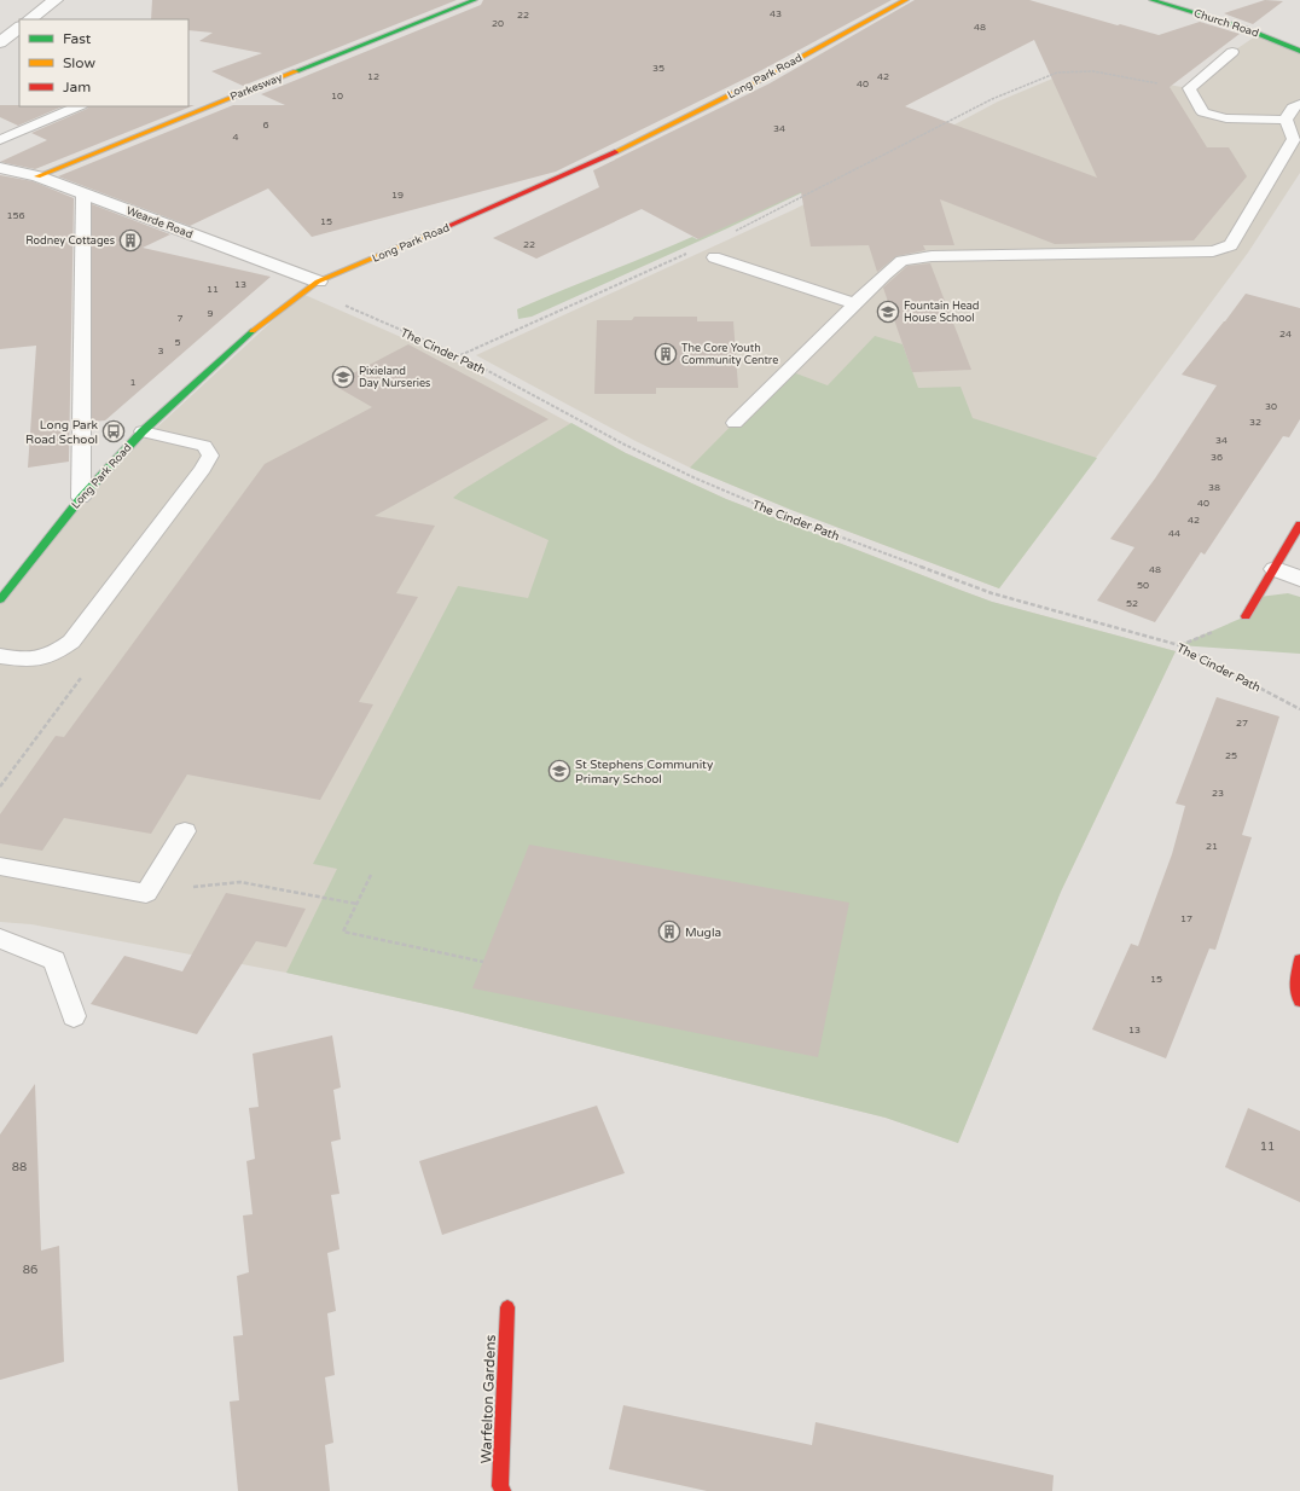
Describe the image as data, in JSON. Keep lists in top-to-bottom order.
{
  "streets": {
    "street": [
      "Church Road",
      "Long Park Road",
      "Parkesway",
      "Wearde Road",
      "Warfelton Gardens"
    ],
    "path": ["The Cinder Path"]
  },
  "crossings": [
    ["Long Park Road", "Wearde Road"],
    ["Long Park Road", "The Cinder Path"],
    ["Parkesway", "Wearde Road"],
    ["Wearde Road", "The Cinder Path"]
  ],
  "places": {
    "building": ["Rodney Cottages", "The Core Youth Community Centre", "Mugla"],
    "school or university": ["Fountain Head House School", "Pixieland Day Nurseries", "St Stephens Community Primary School"],
    "bus stop": ["Long Park Road School"]
  },
  "house_numbers": [
    "43",
    "22",
    "20",
    "48",
    "35",
    "12",
    "42",
    "40",
    "10",
    "6",
    "34",
    "4",
    "19",
    "156",
    "15",
    "22",
    "13",
    "11",
    "9",
    "7",
    "24",
    "5",
    "3",
    "1",
    "30",
    "32",
    "34",
    "36",
    "38",
    "40",
    "42",
    "44",
    "48",
    "50",
    "52",
    "27",
    "25",
    "23",
    "21",
    "17",
    "15",
    "13",
    "11",
    "88",
    "86"
  ],
  "legend": ["Fast", "Slow", "Jam"]
}
